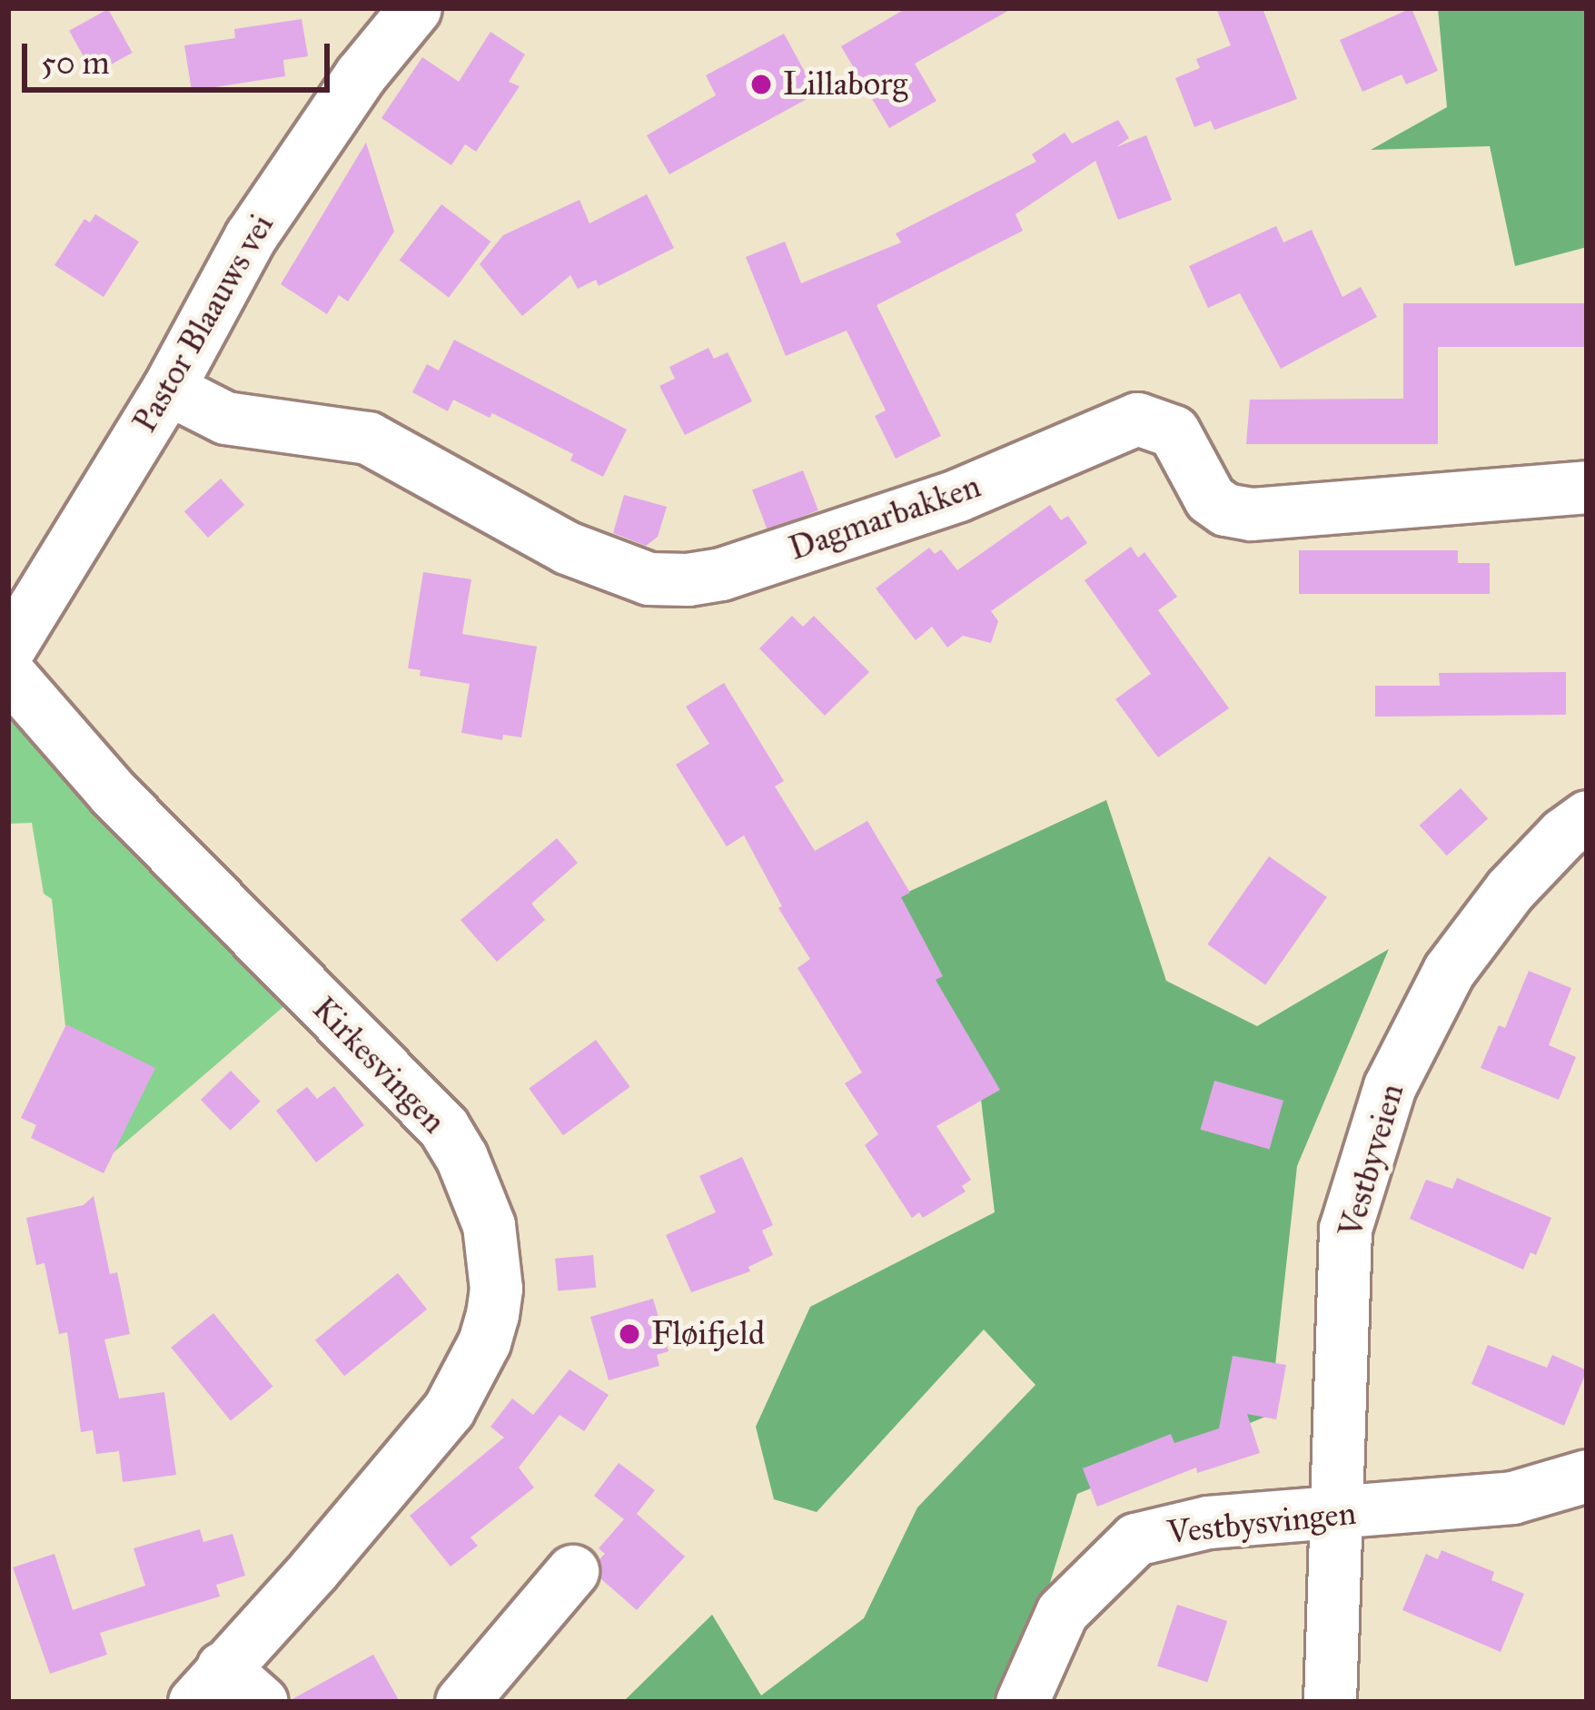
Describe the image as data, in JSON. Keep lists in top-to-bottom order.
{
  "streets": {
    "street": [
      "Pastor Blaauws vei",
      "Dagmarbakken",
      "Kirkesvingen",
      "Vestbyveien",
      "Vestbysvingen"
    ]
  },
  "crossings": [
    ["Pastor Blaauws vei", "Dagmarbakken"],
    ["Vestbyveien", "Vestbysvingen"]
  ],
  "places": ["Lillaborg", "Fløifjeld"],
  "scale_bar": "50 m"
}
